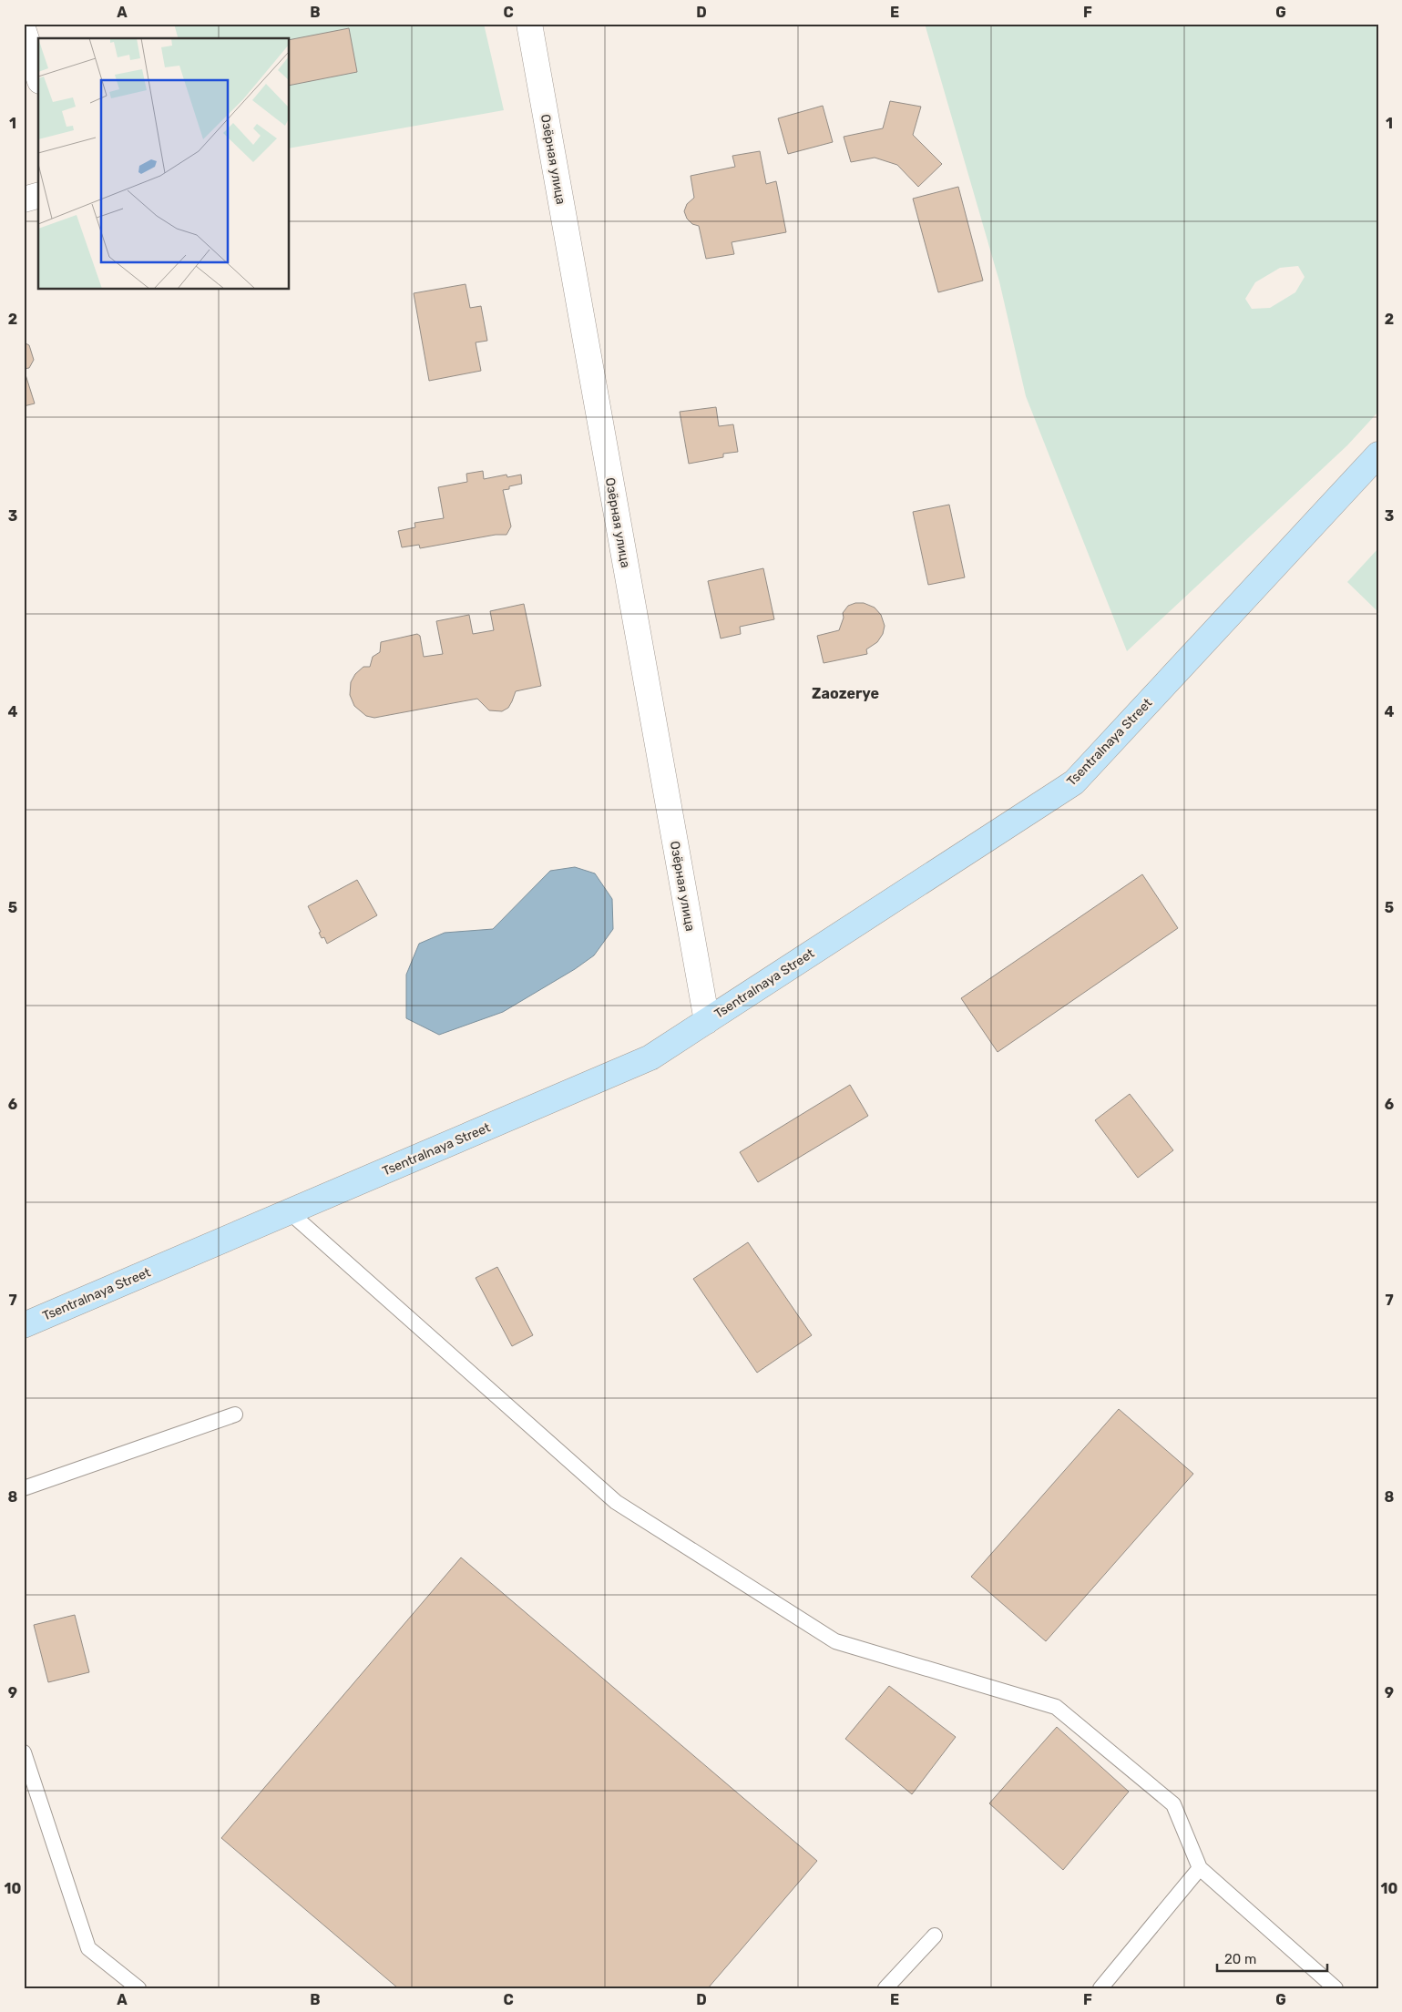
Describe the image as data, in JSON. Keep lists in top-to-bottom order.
{
  "streets": {
    "main road": ["Tsentralnaya Street"],
    "street": ["Озёрная улица"]
  },
  "crossings": [
    ["Озёрная улица", "Tsentralnaya Street"]
  ],
  "districts": ["Zaozerye"],
  "scale_bar": "20 m",
  "grid": {
    "columns": [
      "A",
      "B",
      "C",
      "D",
      "E",
      "F",
      "G"
    ],
    "rows": [
      "1",
      "2",
      "3",
      "4",
      "5",
      "6",
      "7",
      "8",
      "9",
      "10"
    ]
  }
}
